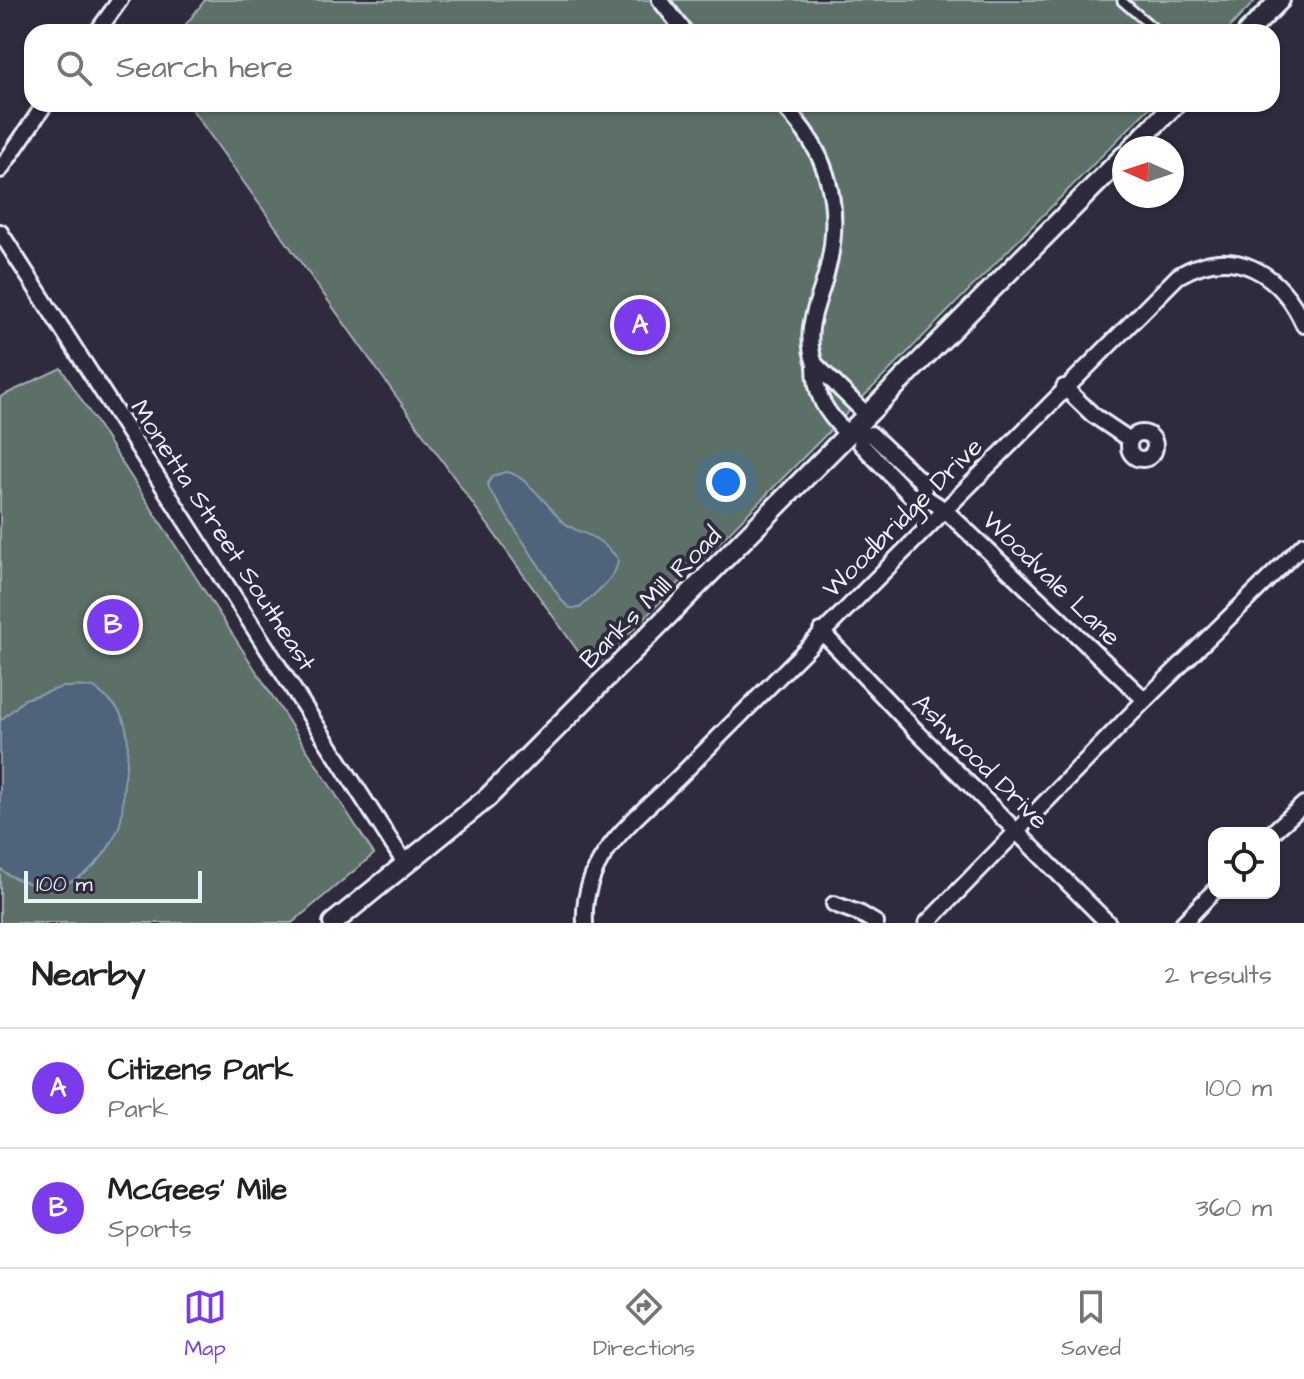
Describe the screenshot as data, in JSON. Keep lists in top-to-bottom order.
{
  "streets": {
    "street": [
      "Woodbridge Drive",
      "Monetta Street Southeast",
      "Woodvale Lane",
      "Banks Mill Road",
      "Ashwood Drive"
    ]
  },
  "crossings": [
    ["Woodbridge Drive", "Woodvale Lane"],
    ["Woodbridge Drive", "Ashwood Drive"],
    ["Monetta Street Southeast", "Banks Mill Road"],
    ["Woodvale Lane", "Banks Mill Road"]
  ],
  "scale_bar": "100 m",
  "north": "left",
  "page": {
    "search": "Search here",
    "pins": ["A", "B"],
    "scale": "100 m",
    "heading": ["Nearby", "2 results"],
    "list": [
      {
        "mark": "A",
        "name": "Citizens Park",
        "note": "Park",
        "value": "100 m"
      },
      {
        "mark": "B",
        "name": "McGees' Mile",
        "note": "Sports",
        "value": "360 m"
      }
    ],
    "nav": ["Map", "Directions", "Saved"]
  }
}
